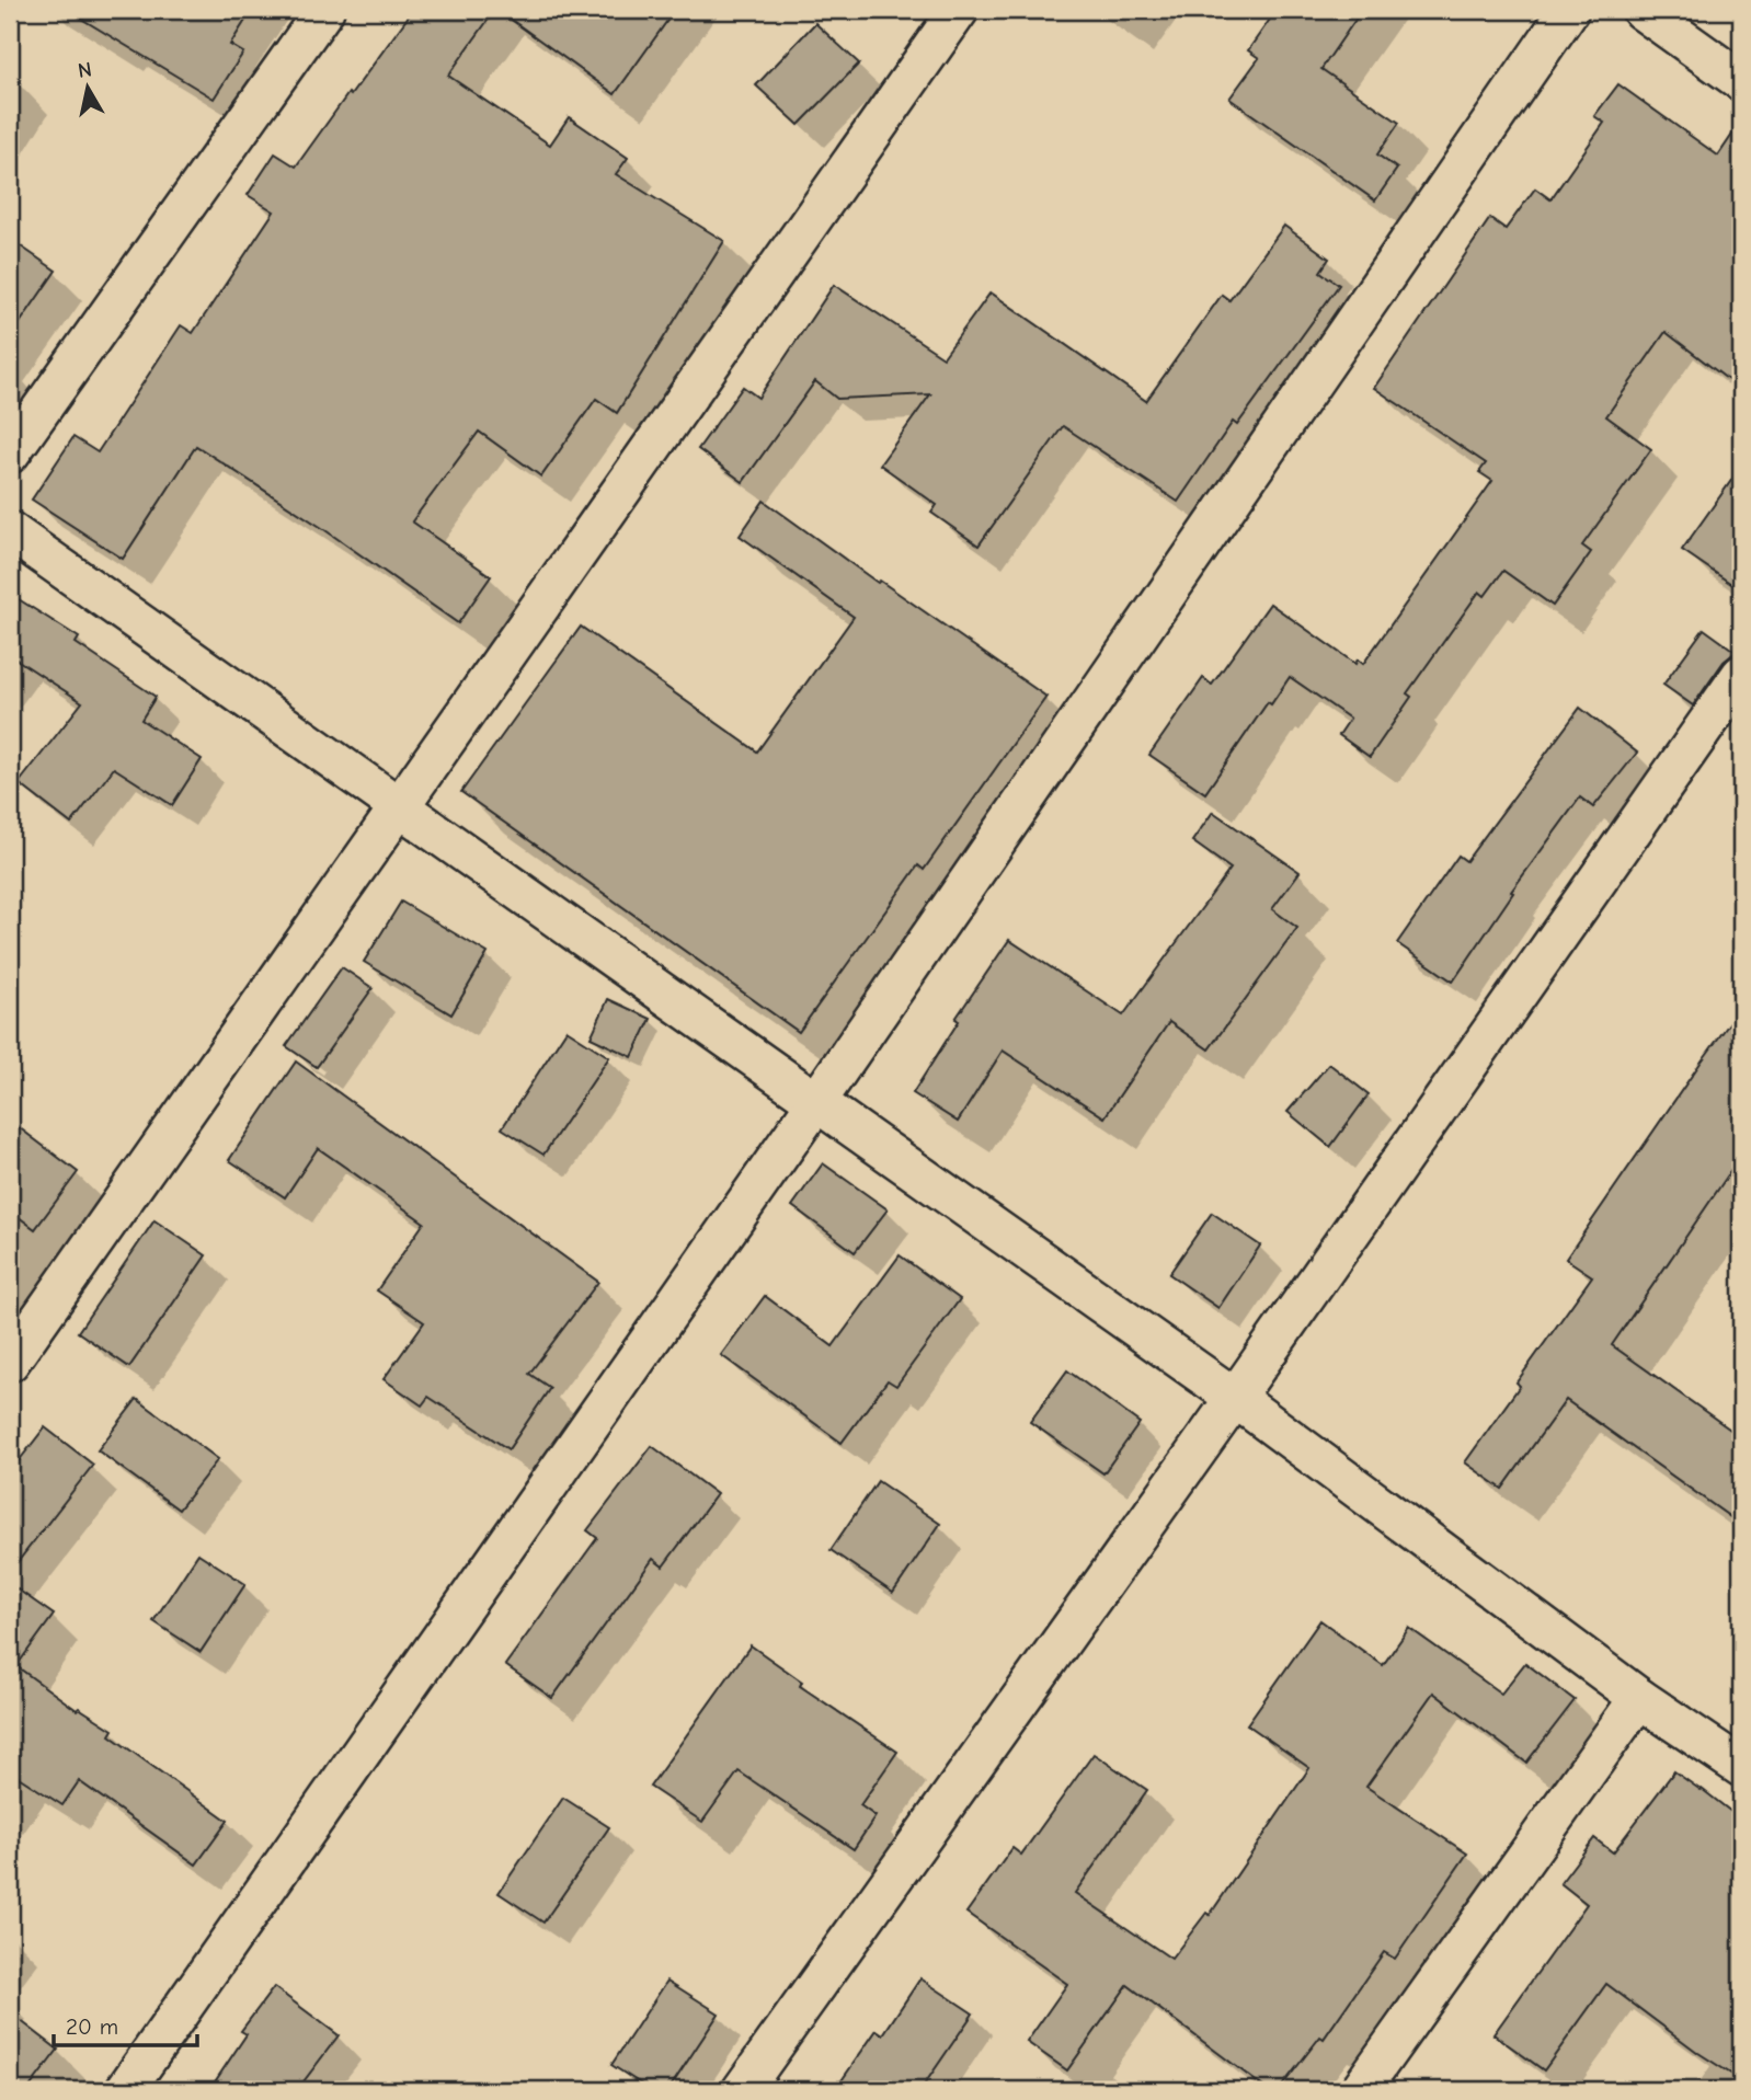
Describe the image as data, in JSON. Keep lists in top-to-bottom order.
{
  "scale_bar": "20 m",
  "north": "top"
}
